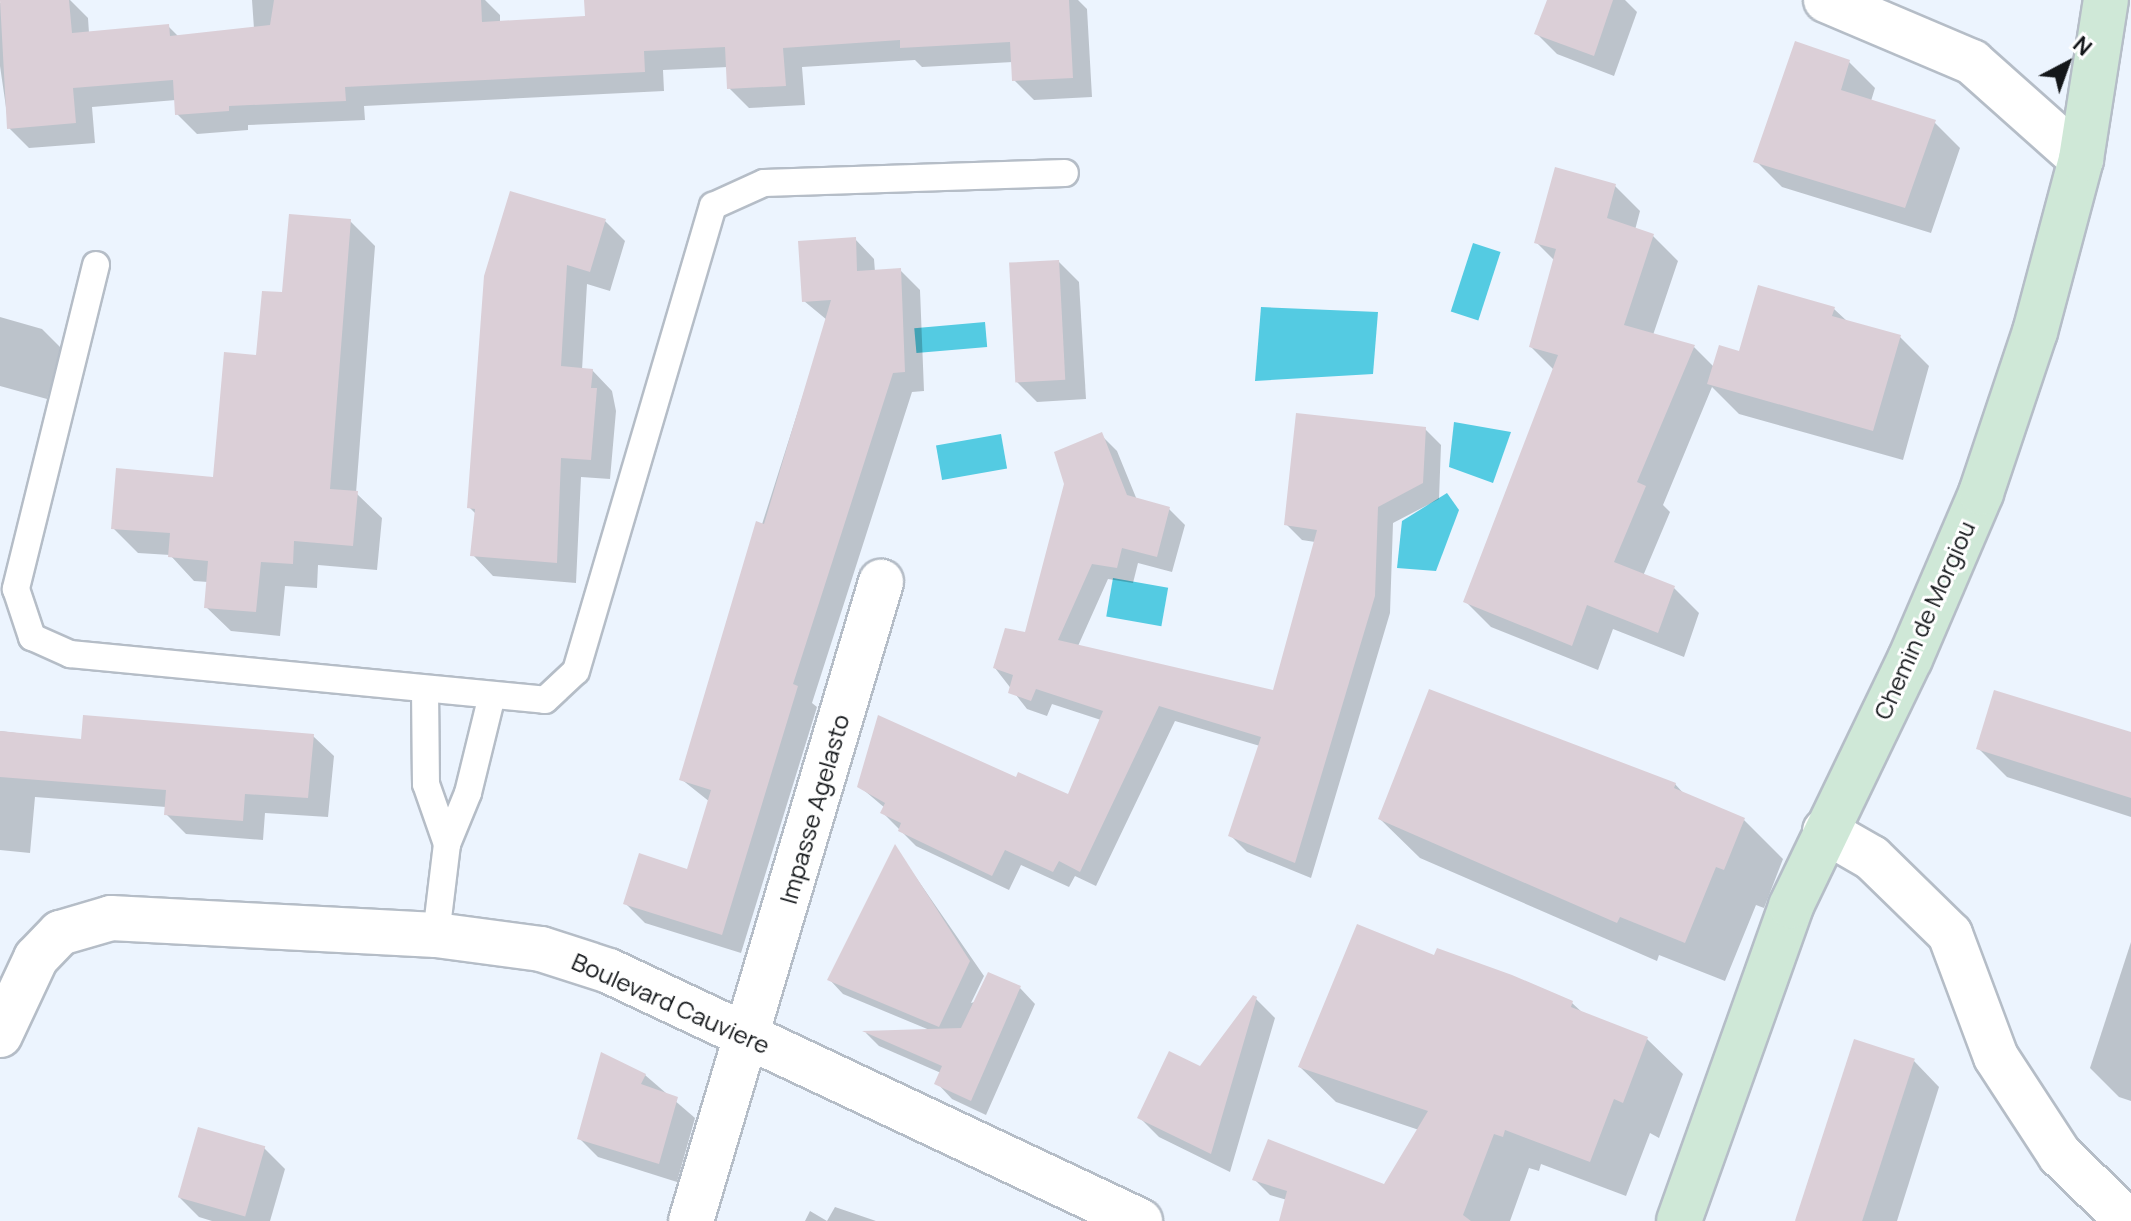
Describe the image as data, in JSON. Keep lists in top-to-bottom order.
{
  "streets": {
    "street": ["Chemin de Morgiou", "Impasse Agelasto", "Boulevard Cauviere"]
  },
  "crossings": [
    ["Impasse Agelasto", "Boulevard Cauviere"]
  ],
  "north": "top right"
}
